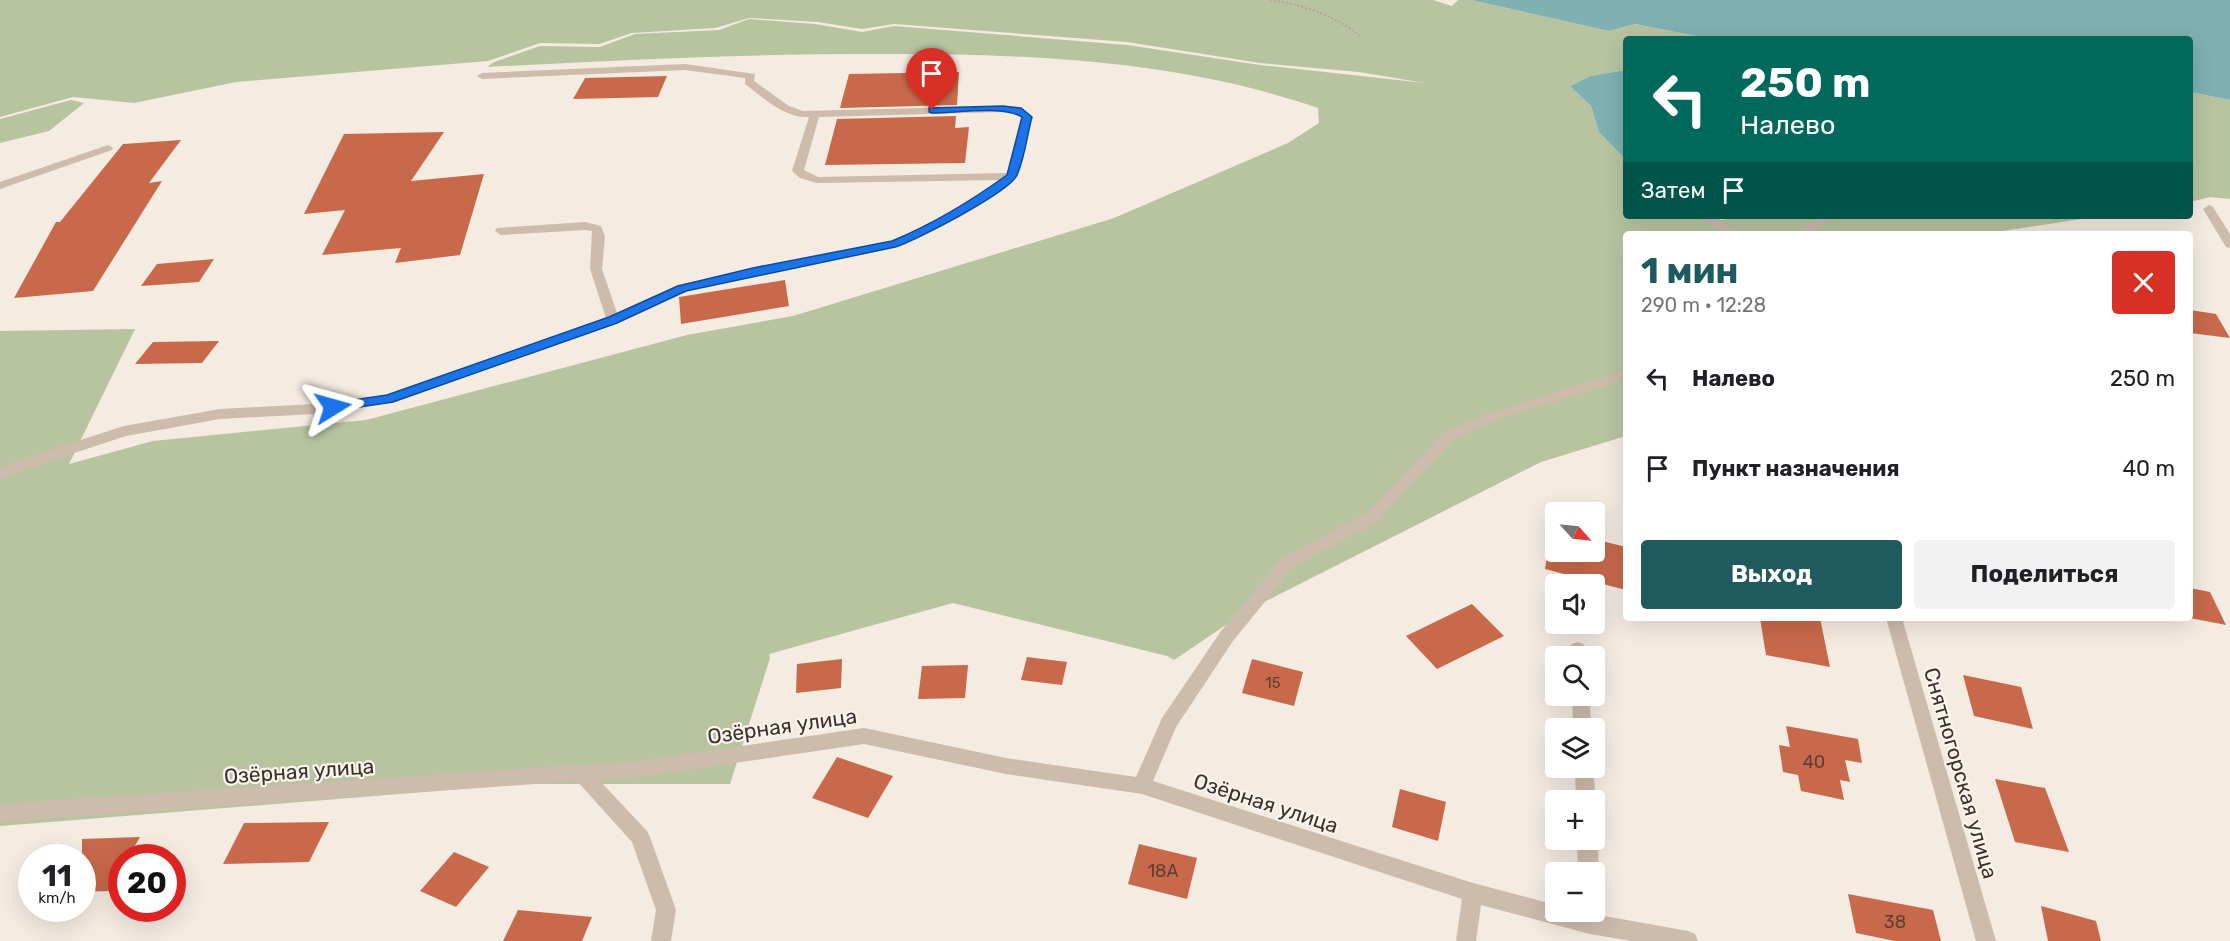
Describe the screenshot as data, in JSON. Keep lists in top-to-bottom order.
{
  "streets": {
    "street": ["Озёрная улица", "Снятногорская улица"]
  },
  "house_numbers": [
    "15",
    "40",
    "18А",
    "38"
  ],
  "north": "bottom right",
  "page": {
    "turn": ["250 m", "Налево"],
    "then": "Затем",
    "heading": ["1 мин", "290 m · 12:28"],
    "list": [
      {
        "name": "Налево",
        "value": "250 m"
      },
      {
        "name": "Пункт назначения",
        "value": "40 m"
      }
    ],
    "map_buttons": ["+", "−"],
    "buttons": ["Выход", "Поделиться"],
    "speed": "11 km/h",
    "limit": "20"
  }
}
